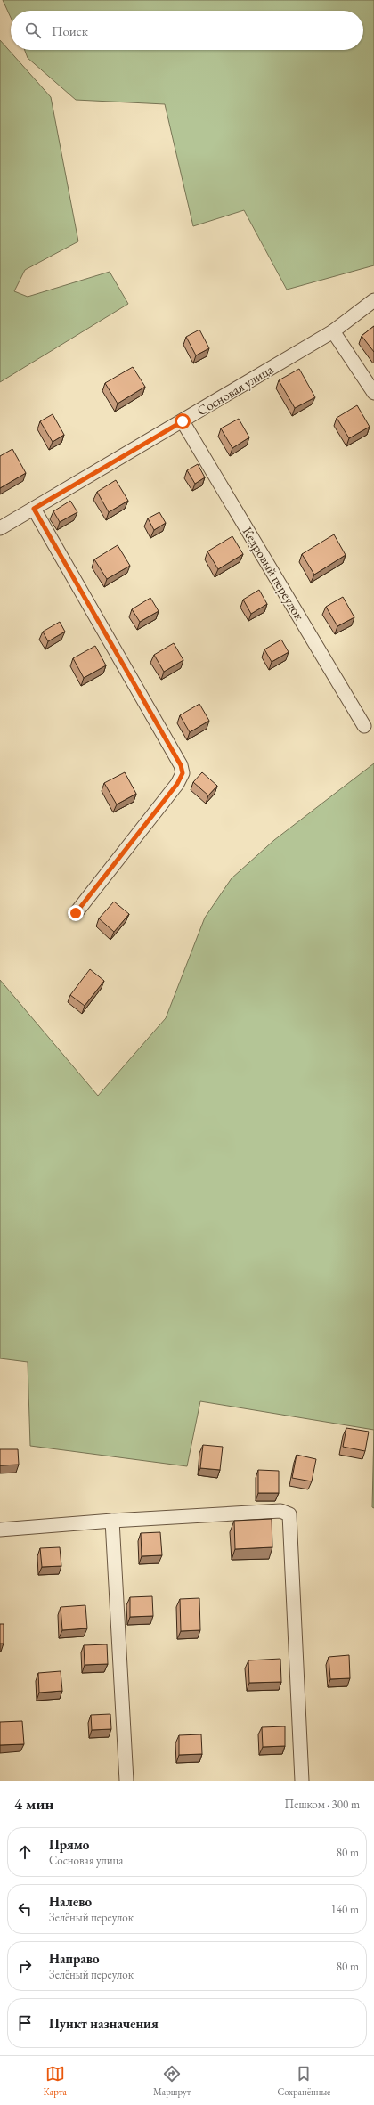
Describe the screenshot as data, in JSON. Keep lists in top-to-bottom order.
{
  "streets": {
    "street": ["Сосновая улица", "Кедровый переулок"]
  },
  "crossings": [
    ["Сосновая улица", "Кедровый переулок"]
  ],
  "page": {
    "search": "Поиск",
    "heading": ["4 мин", "Пешком · 300 m"],
    "list": [
      ["Прямо", "Сосновая улица", "80 m"],
      ["Налево", "Зелёный переулок", "140 m"],
      ["Направо", "Зелёный переулок", "80 m"],
      "Пункт назначения"
    ],
    "nav": ["Карта", "Маршрут", "Сохранённые"]
  }
}
